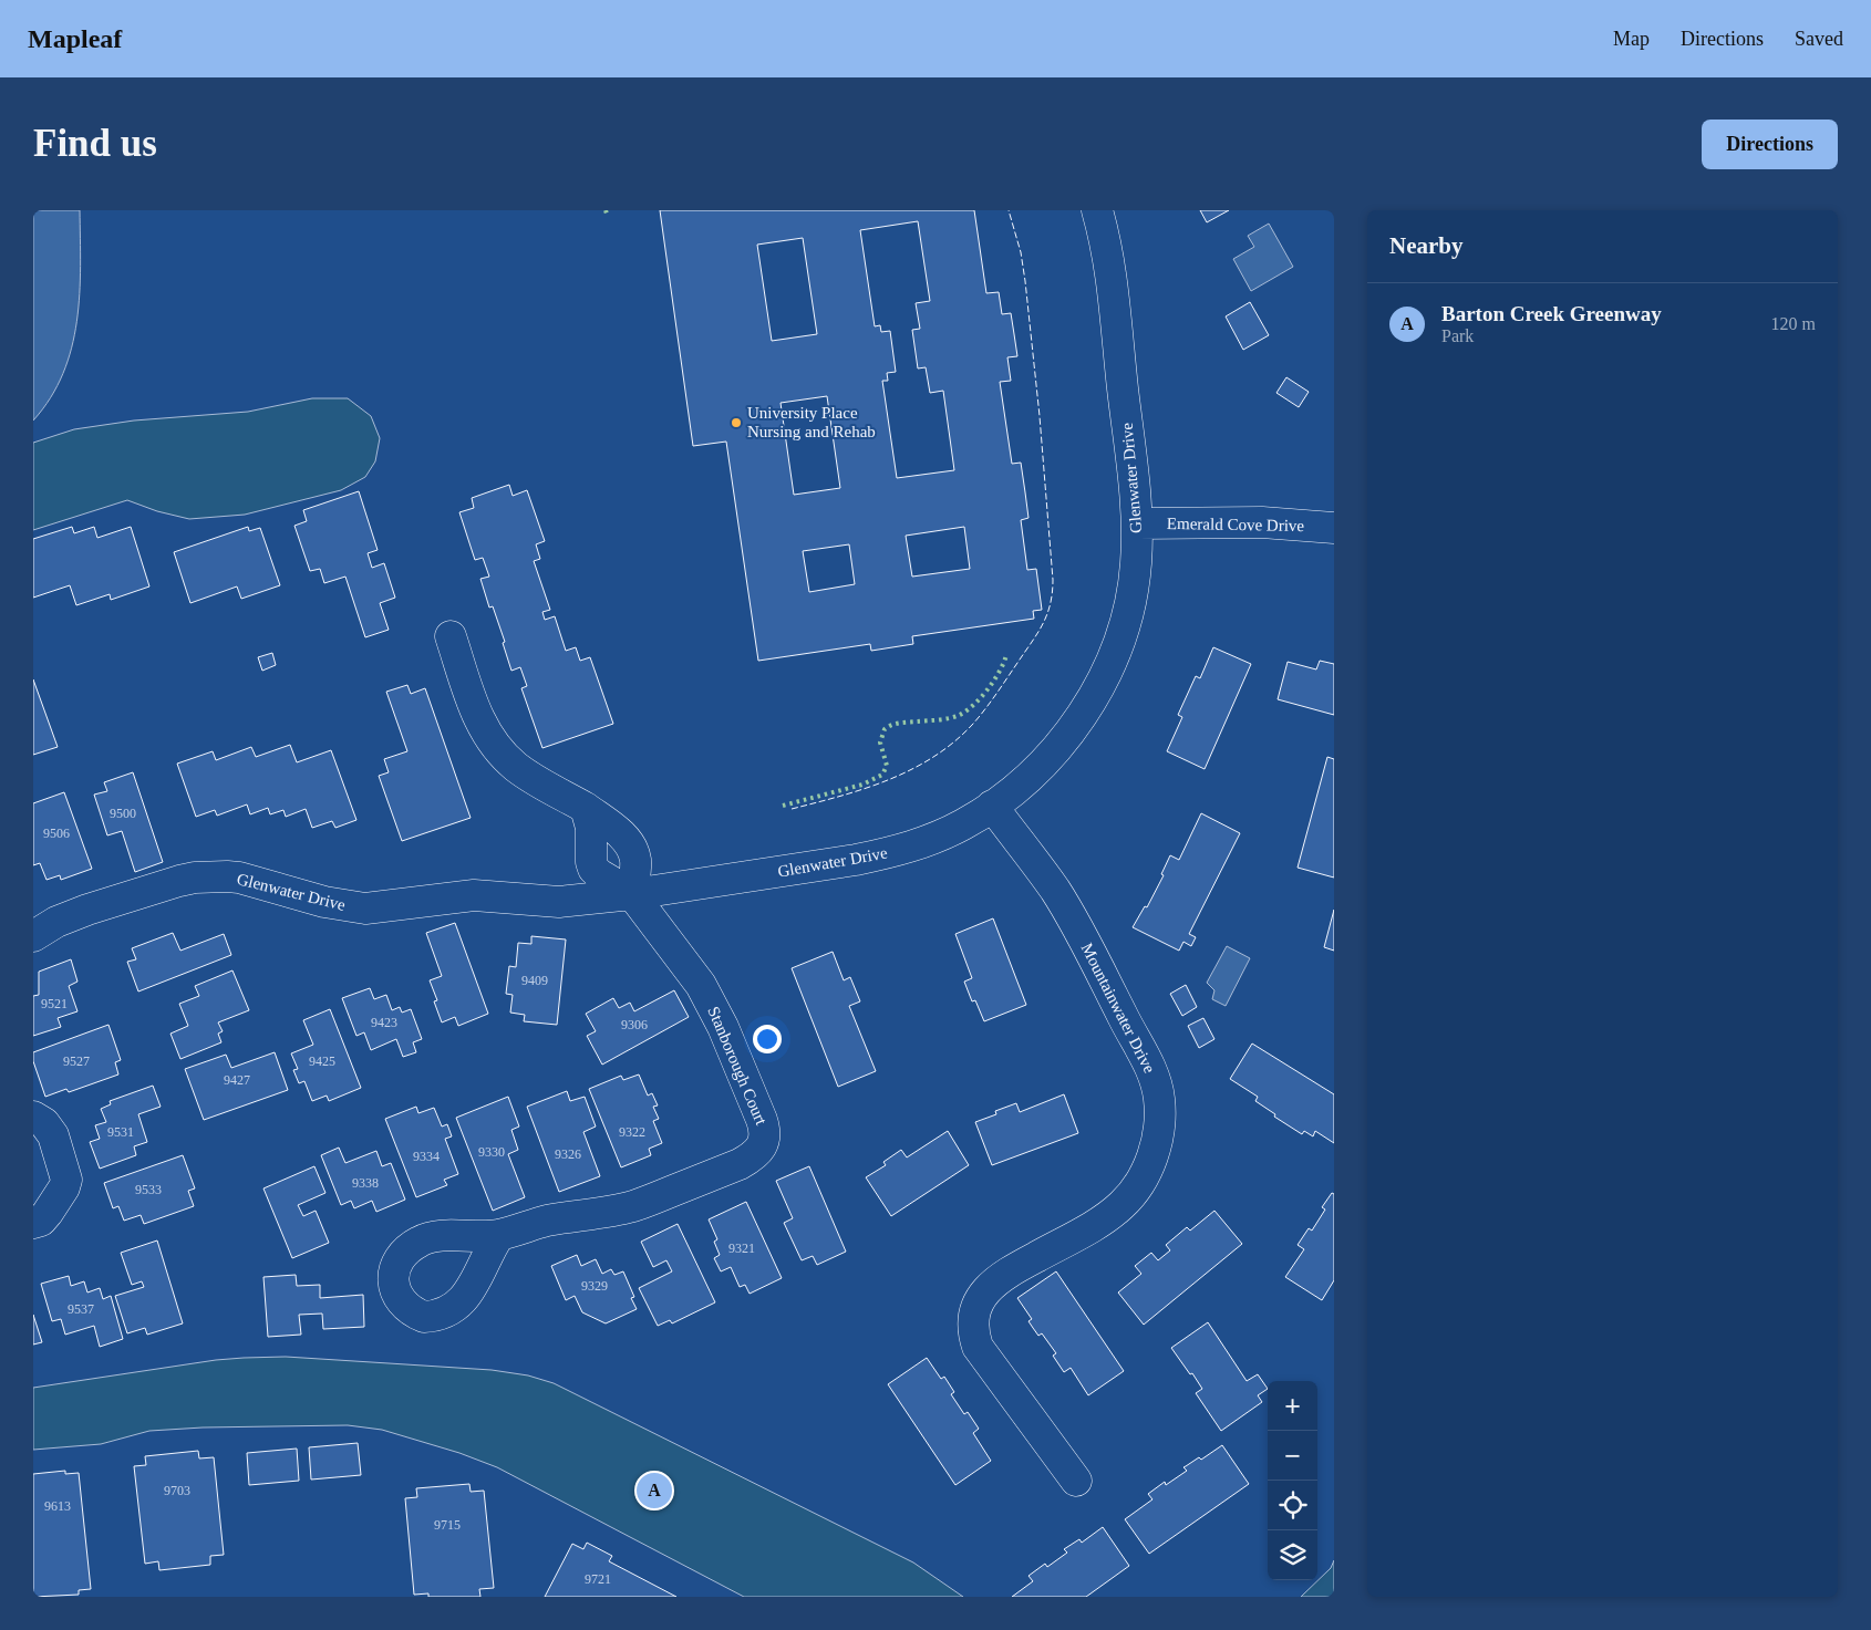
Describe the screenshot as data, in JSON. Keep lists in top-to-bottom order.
{
  "streets": {
    "street": [
      "Glenwater Drive",
      "Emerald Cove Drive",
      "Mountainwater Drive",
      "Stanborough Court"
    ]
  },
  "crossings": [
    ["Glenwater Drive", "Emerald Cove Drive"],
    ["Glenwater Drive", "Mountainwater Drive"],
    ["Glenwater Drive", "Stanborough Court"]
  ],
  "places": ["University Place Nursing and Rehab"],
  "house_numbers": [
    "9500",
    "9506",
    "9409",
    "9521",
    "9423",
    "9306",
    "9527",
    "9425",
    "9427",
    "9531",
    "9322",
    "9330",
    "9326",
    "9334",
    "9338",
    "9533",
    "9321",
    "9329",
    "9537",
    "9703",
    "9613",
    "9715",
    "9721"
  ],
  "page": {
    "header": "Mapleaf",
    "nav": ["Map", "Directions", "Saved"],
    "buttons": "Directions",
    "title": "Find us",
    "heading": "Nearby",
    "list": [
      {
        "mark": "A",
        "name": "Barton Creek Greenway",
        "note": "Park",
        "value": "120 m"
      }
    ],
    "map_buttons": ["+", "−"],
    "pins": "A"
  }
}
